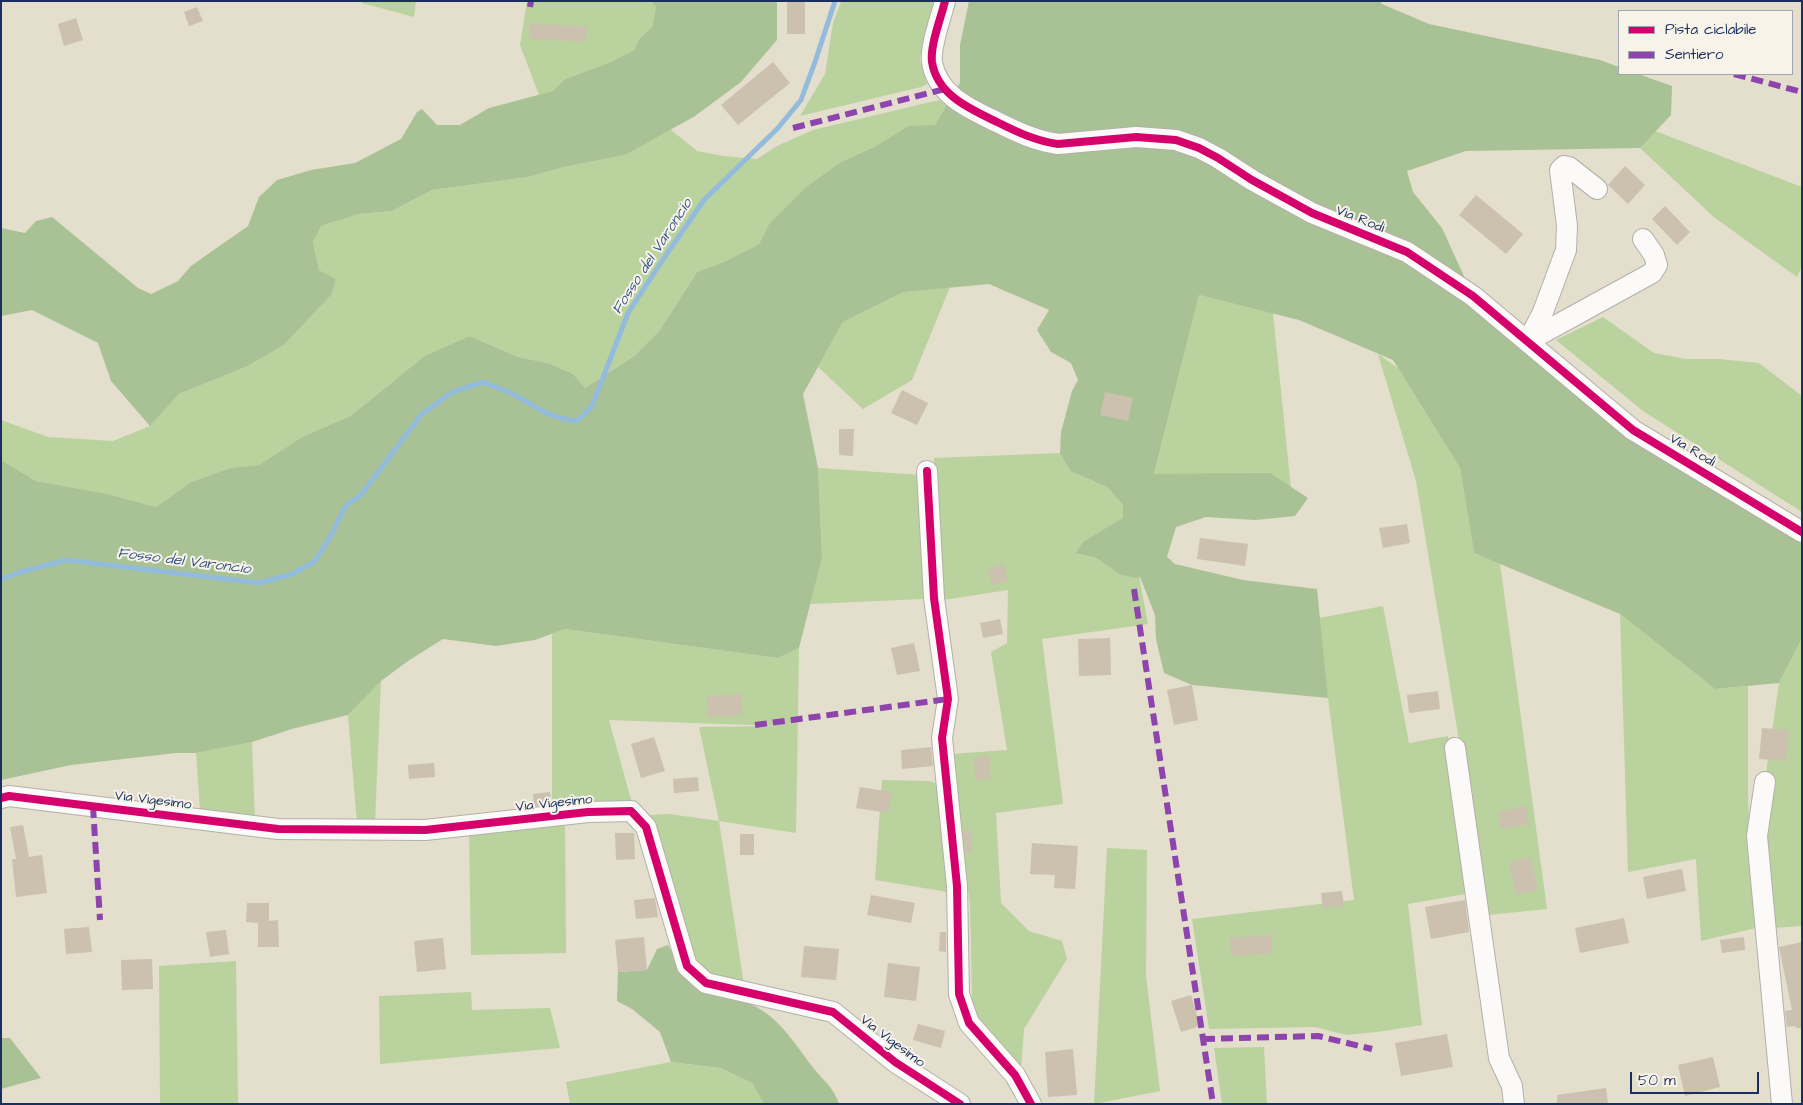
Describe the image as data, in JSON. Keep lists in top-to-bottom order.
{
  "streets": {
    "street": ["Via Rodi", "Via Vigesimo"]
  },
  "water": ["Fosso del Varoncio"],
  "legend": ["Pista ciclabile", "Sentiero"],
  "scale_bar": "50 m"
}
